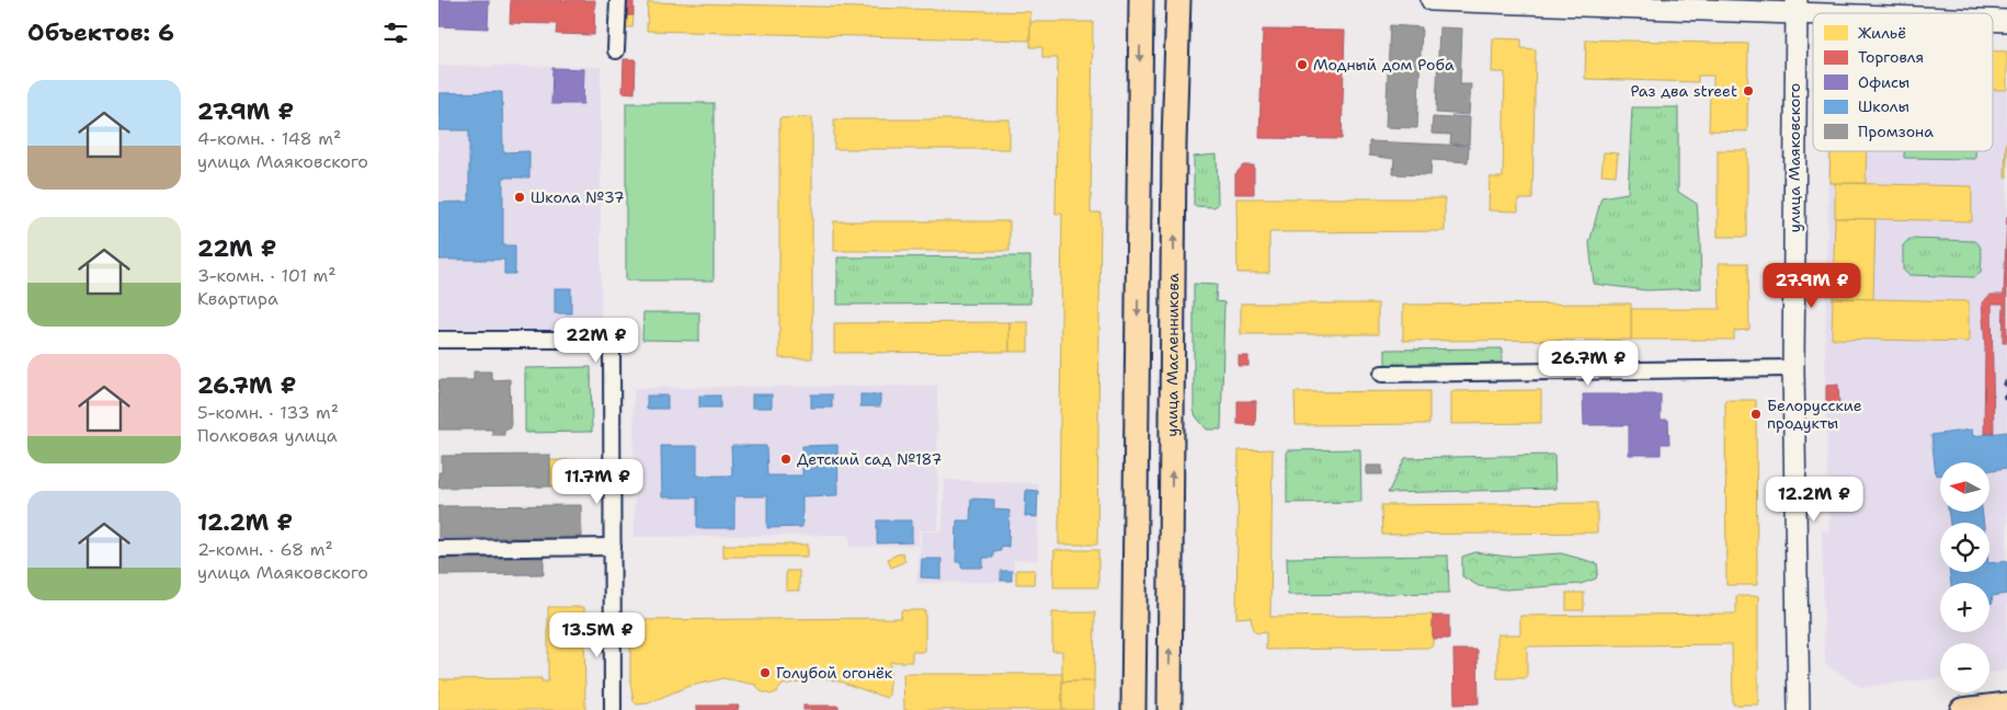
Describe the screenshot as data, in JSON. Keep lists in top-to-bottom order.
{
  "streets": {
    "main road": ["улица Маяковского", "улица Масленникова"]
  },
  "places": [
    "Модный дом Роба",
    "Раз два street",
    "Школа №37",
    "Белорусские продукты",
    "Детский сад №187",
    "Голубой огонёк"
  ],
  "legend": [
    "Жильё",
    "Торговля",
    "Офисы",
    "Школы",
    "Промзона"
  ],
  "north": "left",
  "page": {
    "heading": "Объектов: 6",
    "list": [
      {
        "name": "27.9M ₽",
        "note": "4-комн. · 148 m² · улица Маяковского"
      },
      {
        "name": "22M ₽",
        "note": "3-комн. · 101 m² · Квартира"
      },
      {
        "name": "26.7M ₽",
        "note": "5-комн. · 133 m² · Полковая улица"
      },
      {
        "name": "12.2M ₽",
        "note": "2-комн. · 68 m² · улица Маяковского"
      }
    ],
    "price": [
      "27.9M ₽",
      "22M ₽",
      "26.7M ₽",
      "11.7M ₽",
      "12.2M ₽",
      "13.5M ₽"
    ],
    "map_buttons": ["+", "−"]
  }
}
